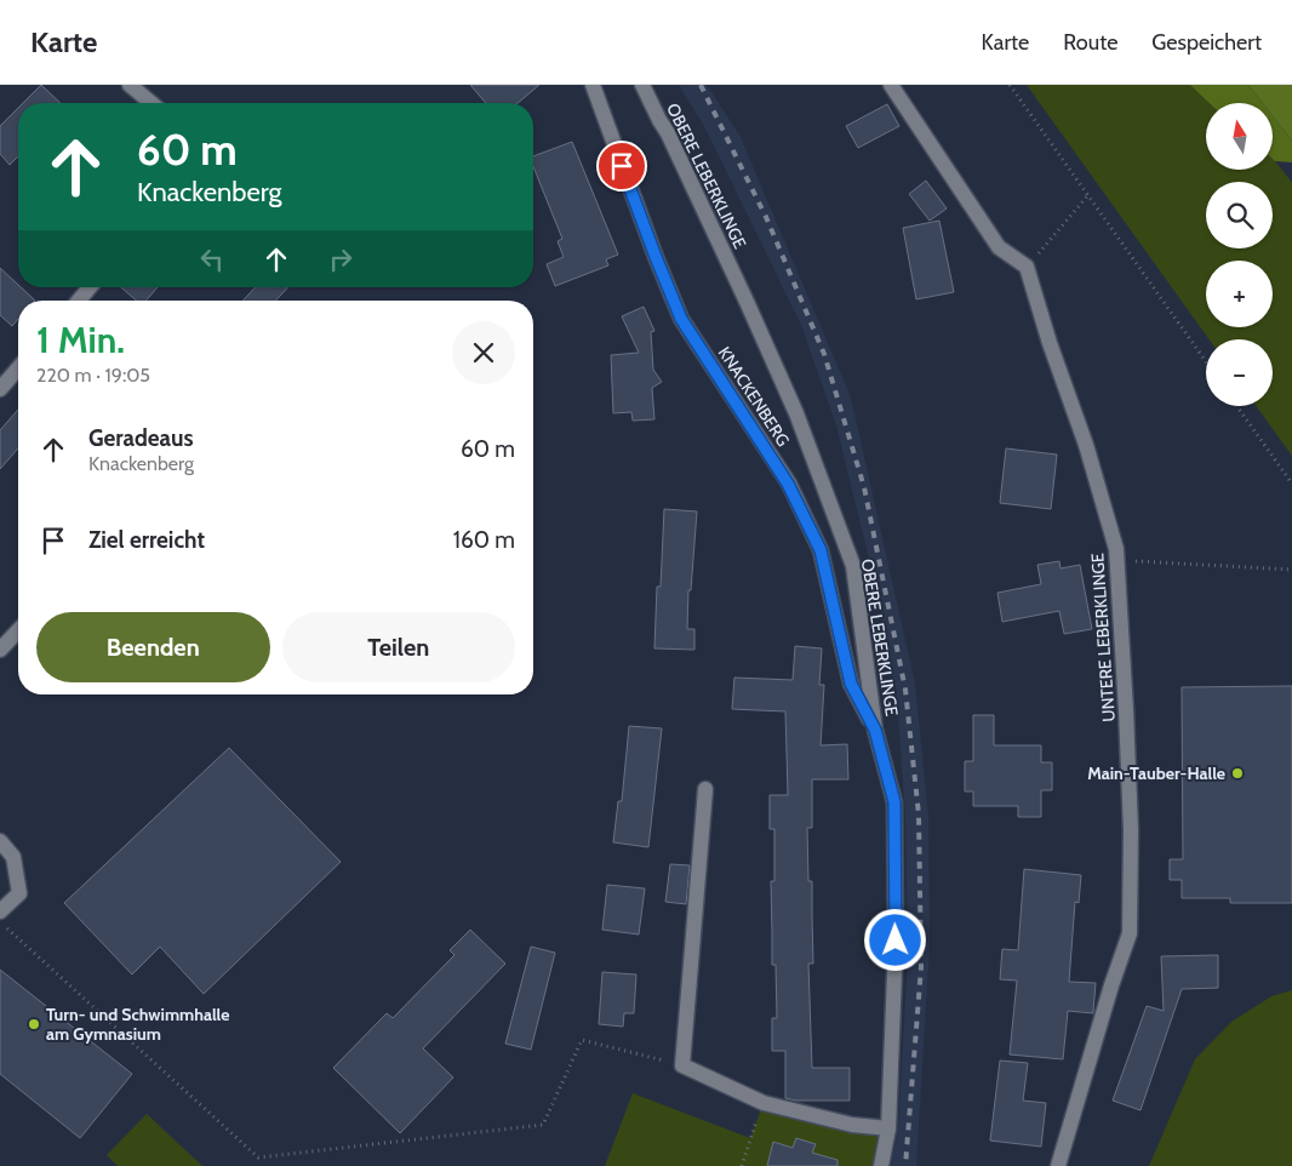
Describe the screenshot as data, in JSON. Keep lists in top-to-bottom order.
{
  "streets": {
    "street": ["OBERE LEBERKLINGE", "KNACKENBERG", "UNTERE LEBERKLINGE"]
  },
  "crossings": [
    ["OBERE LEBERKLINGE", "KNACKENBERG"]
  ],
  "places": ["Main-Tauber-Halle", "Turn- und Schwimmhalle am Gymnasium"],
  "north": "top",
  "page": {
    "header": "Karte",
    "nav": ["Karte", "Route", "Gespeichert"],
    "map_buttons": ["+", "−"],
    "turn": ["60 m", "Knackenberg"],
    "heading": ["1 Min.", "220 m · 19:05"],
    "list": [
      {
        "name": "Geradeaus",
        "note": "Knackenberg",
        "value": "60 m"
      },
      {
        "name": "Ziel erreicht",
        "value": "160 m"
      }
    ],
    "buttons": ["Beenden", "Teilen"]
  }
}
